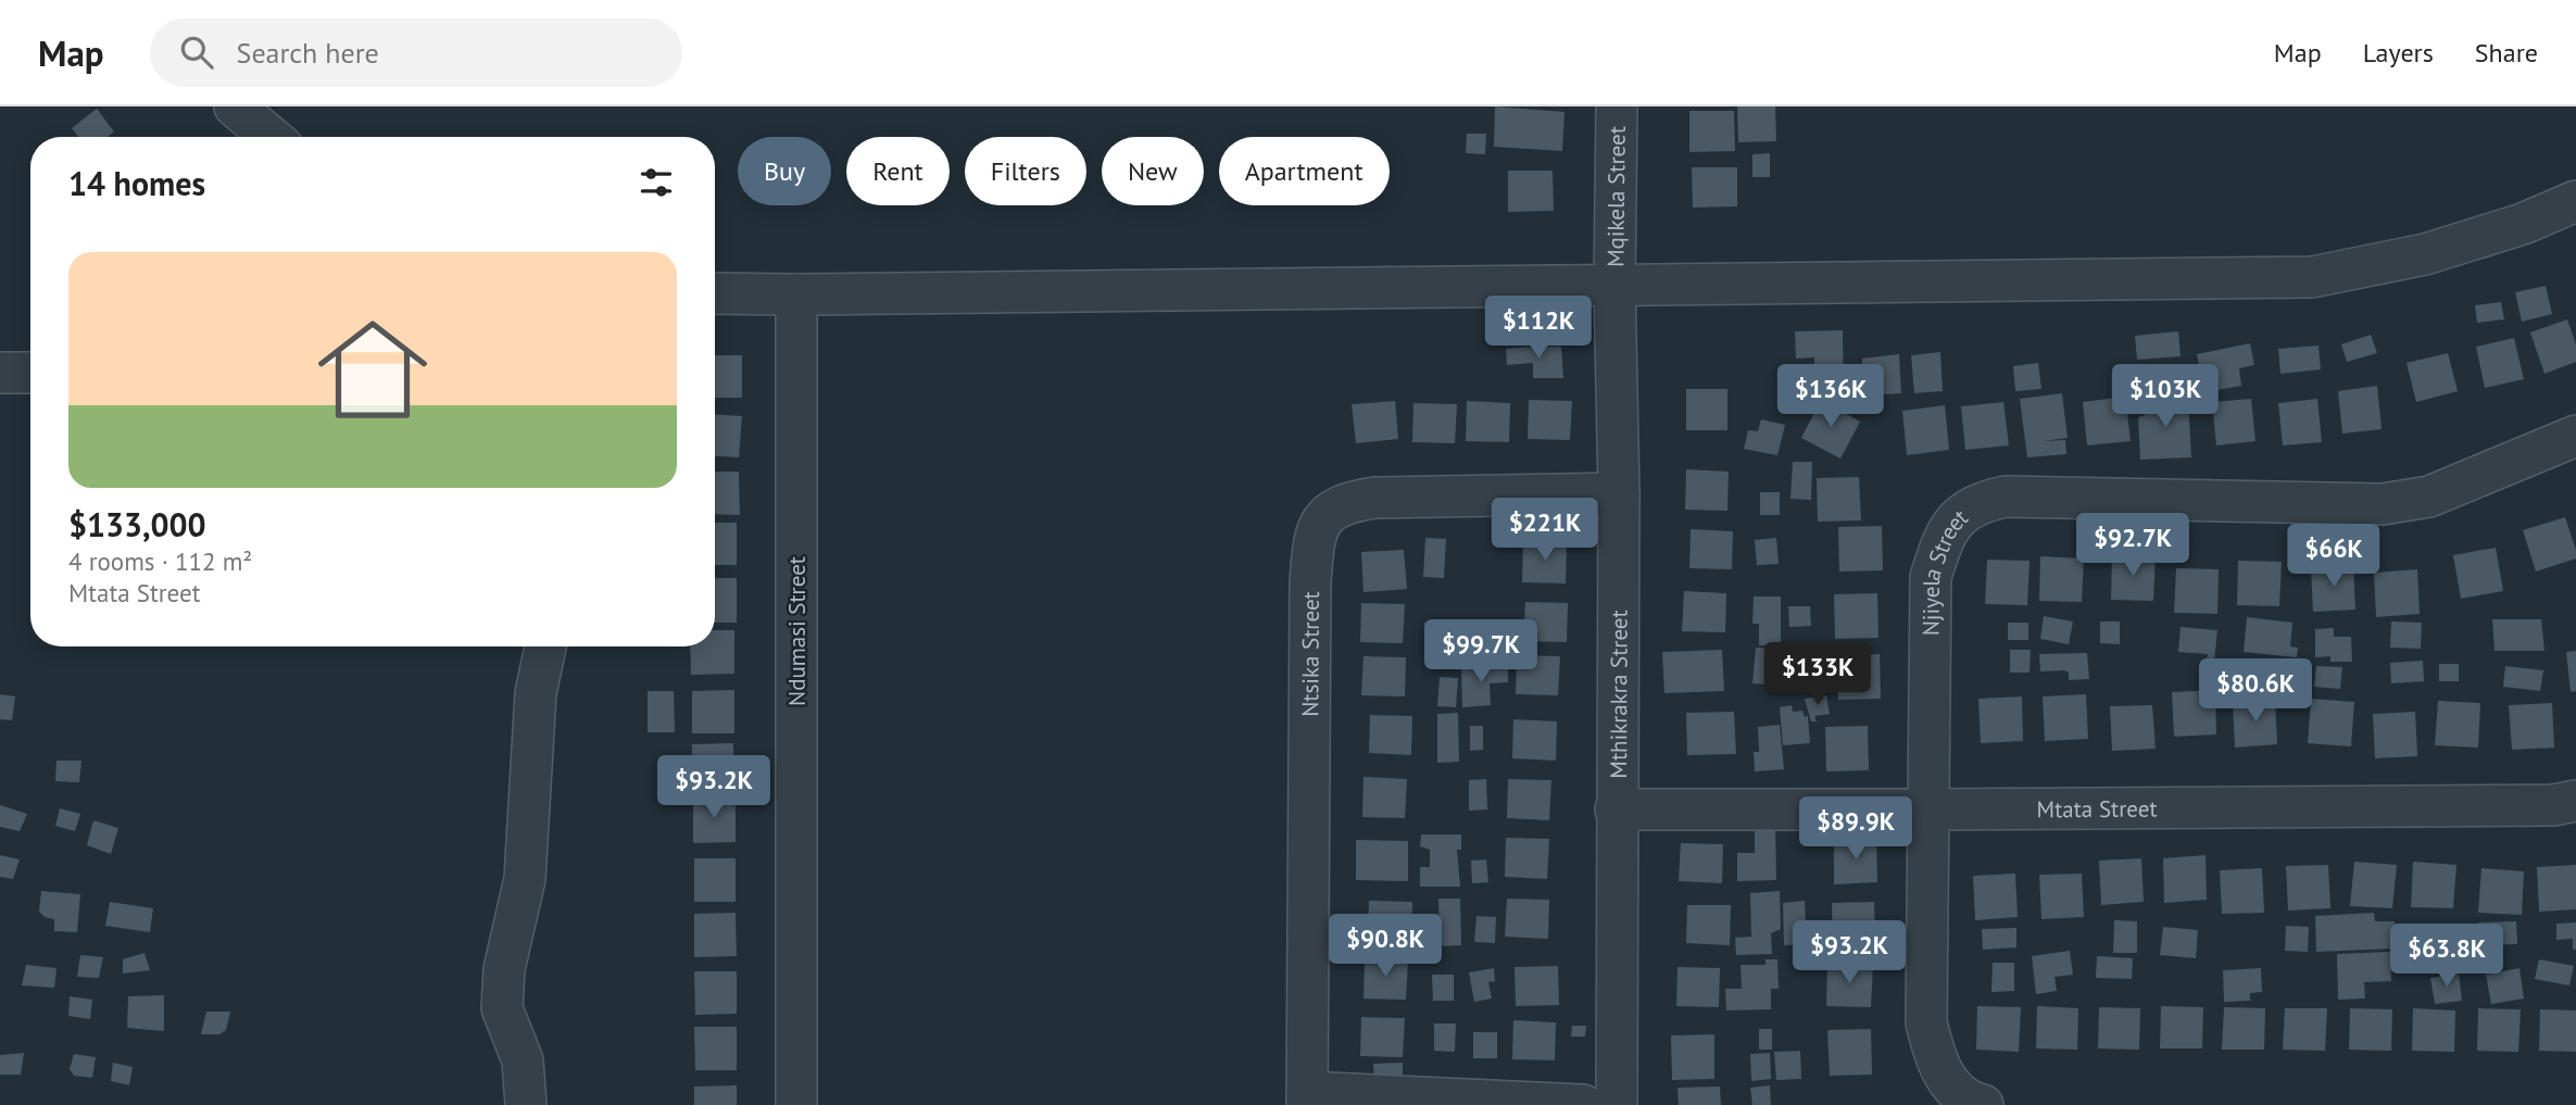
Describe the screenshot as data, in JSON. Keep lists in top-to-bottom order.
{
  "streets": {
    "street": [
      "Mqikela Street",
      "Njiyela Street",
      "Ndumasi Street",
      "Ntsika Street",
      "Mthikrakra Street",
      "Mtata Street"
    ]
  },
  "crossings": [
    ["Mqikela Street", "Mthikrakra Street"],
    ["Njiyela Street", "Mtata Street"],
    ["Ntsika Street", "Mthikrakra Street"],
    ["Mthikrakra Street", "Mtata Street"]
  ],
  "page": {
    "header": "Map",
    "search": "Search here",
    "nav": ["Map", "Layers", "Share"],
    "chip": [
      "Buy",
      "Rent",
      "Filters",
      "New",
      "Apartment"
    ],
    "heading": "14 homes",
    "list": [
      {
        "name": "$133,000",
        "note": "4 rooms · 112 m² · Mtata Street"
      }
    ],
    "price": [
      "$112K",
      "$136K",
      "$103K",
      "$221K",
      "$92.7K",
      "$66K",
      "$99.7K",
      "$133K",
      "$80.6K",
      "$93.2K",
      "$89.9K",
      "$90.8K",
      "$93.2K",
      "$63.8K"
    ]
  }
}
